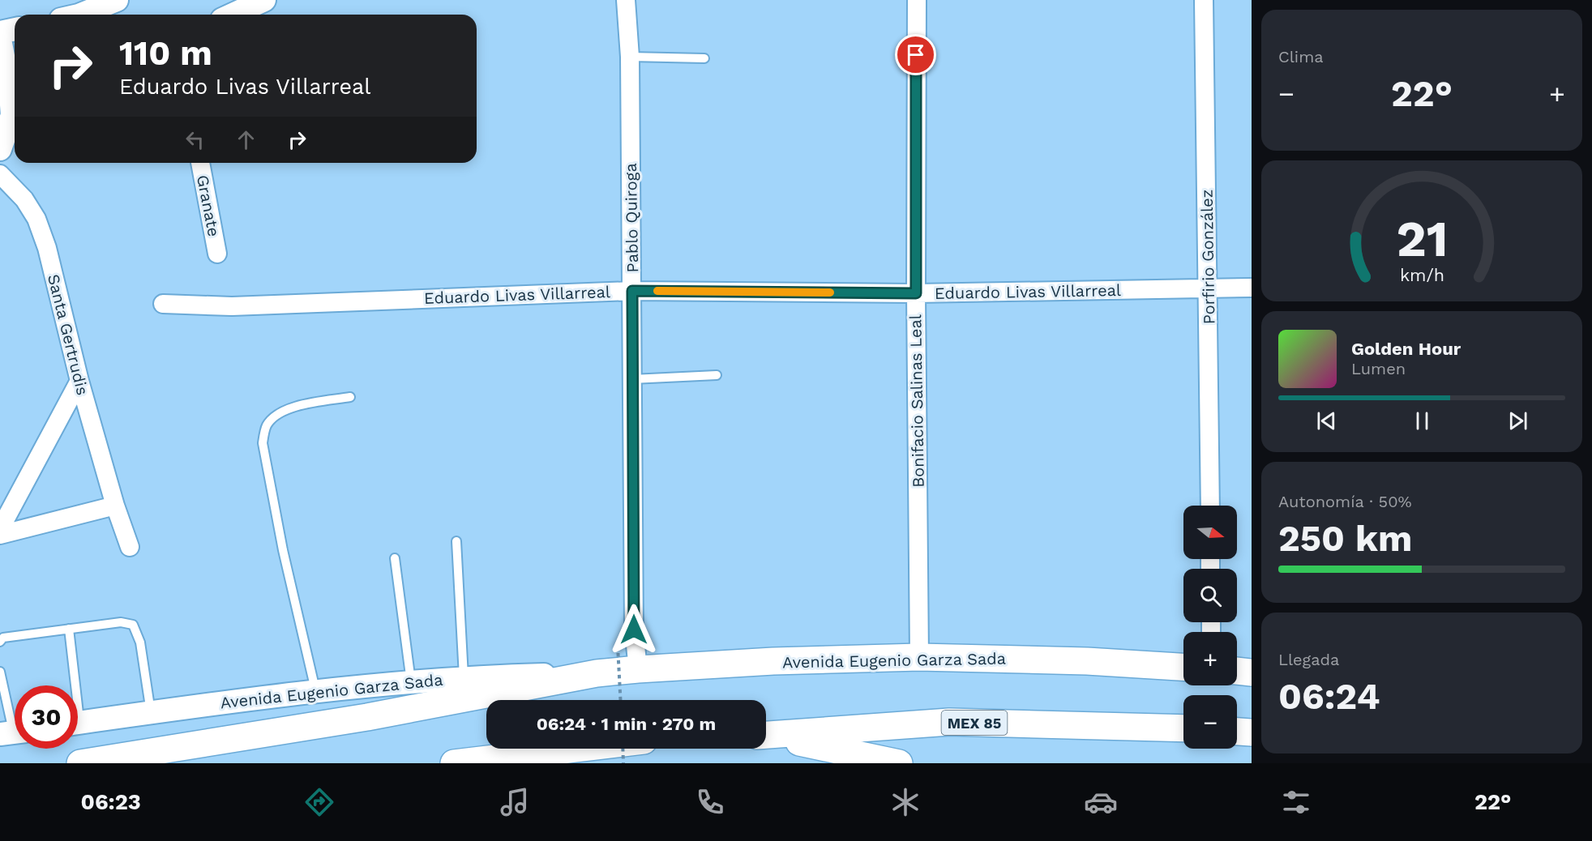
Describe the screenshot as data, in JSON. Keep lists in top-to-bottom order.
{
  "streets": {
    "highway": ["Avenida Eugenio Garza Sada", "MEX 85"],
    "street": [
      "Granate",
      "Pablo Quiroga",
      "Porfirio González",
      "Eduardo Livas Villarreal",
      "Santa Gertrudis",
      "Bonifacio Salinas Leal"
    ]
  },
  "crossings": [
    ["Pablo Quiroga", "Eduardo Livas Villarreal"],
    ["Pablo Quiroga", "Avenida Eugenio Garza Sada"],
    ["Porfirio González", "Eduardo Livas Villarreal"],
    ["Eduardo Livas Villarreal", "Bonifacio Salinas Leal"],
    ["Bonifacio Salinas Leal", "Avenida Eugenio Garza Sada"]
  ],
  "north": "right",
  "page": {
    "tile": [
      "Clima",
      ["Autonomía · 50%", "250 km"],
      ["Llegada", "06:24"]
    ],
    "turn": ["110 m", "Eduardo Livas Villarreal"],
    "heat": ["−", "22°", "+"],
    "song": ["Golden Hour", "Lumen"],
    "map_buttons": ["+", "−"],
    "limit": "30",
    "trip": "06:24 · 1 min · 270 m",
    "tabs": ["06:23", "22°"],
    "gauge": ["21", "km/h"]
  }
}
